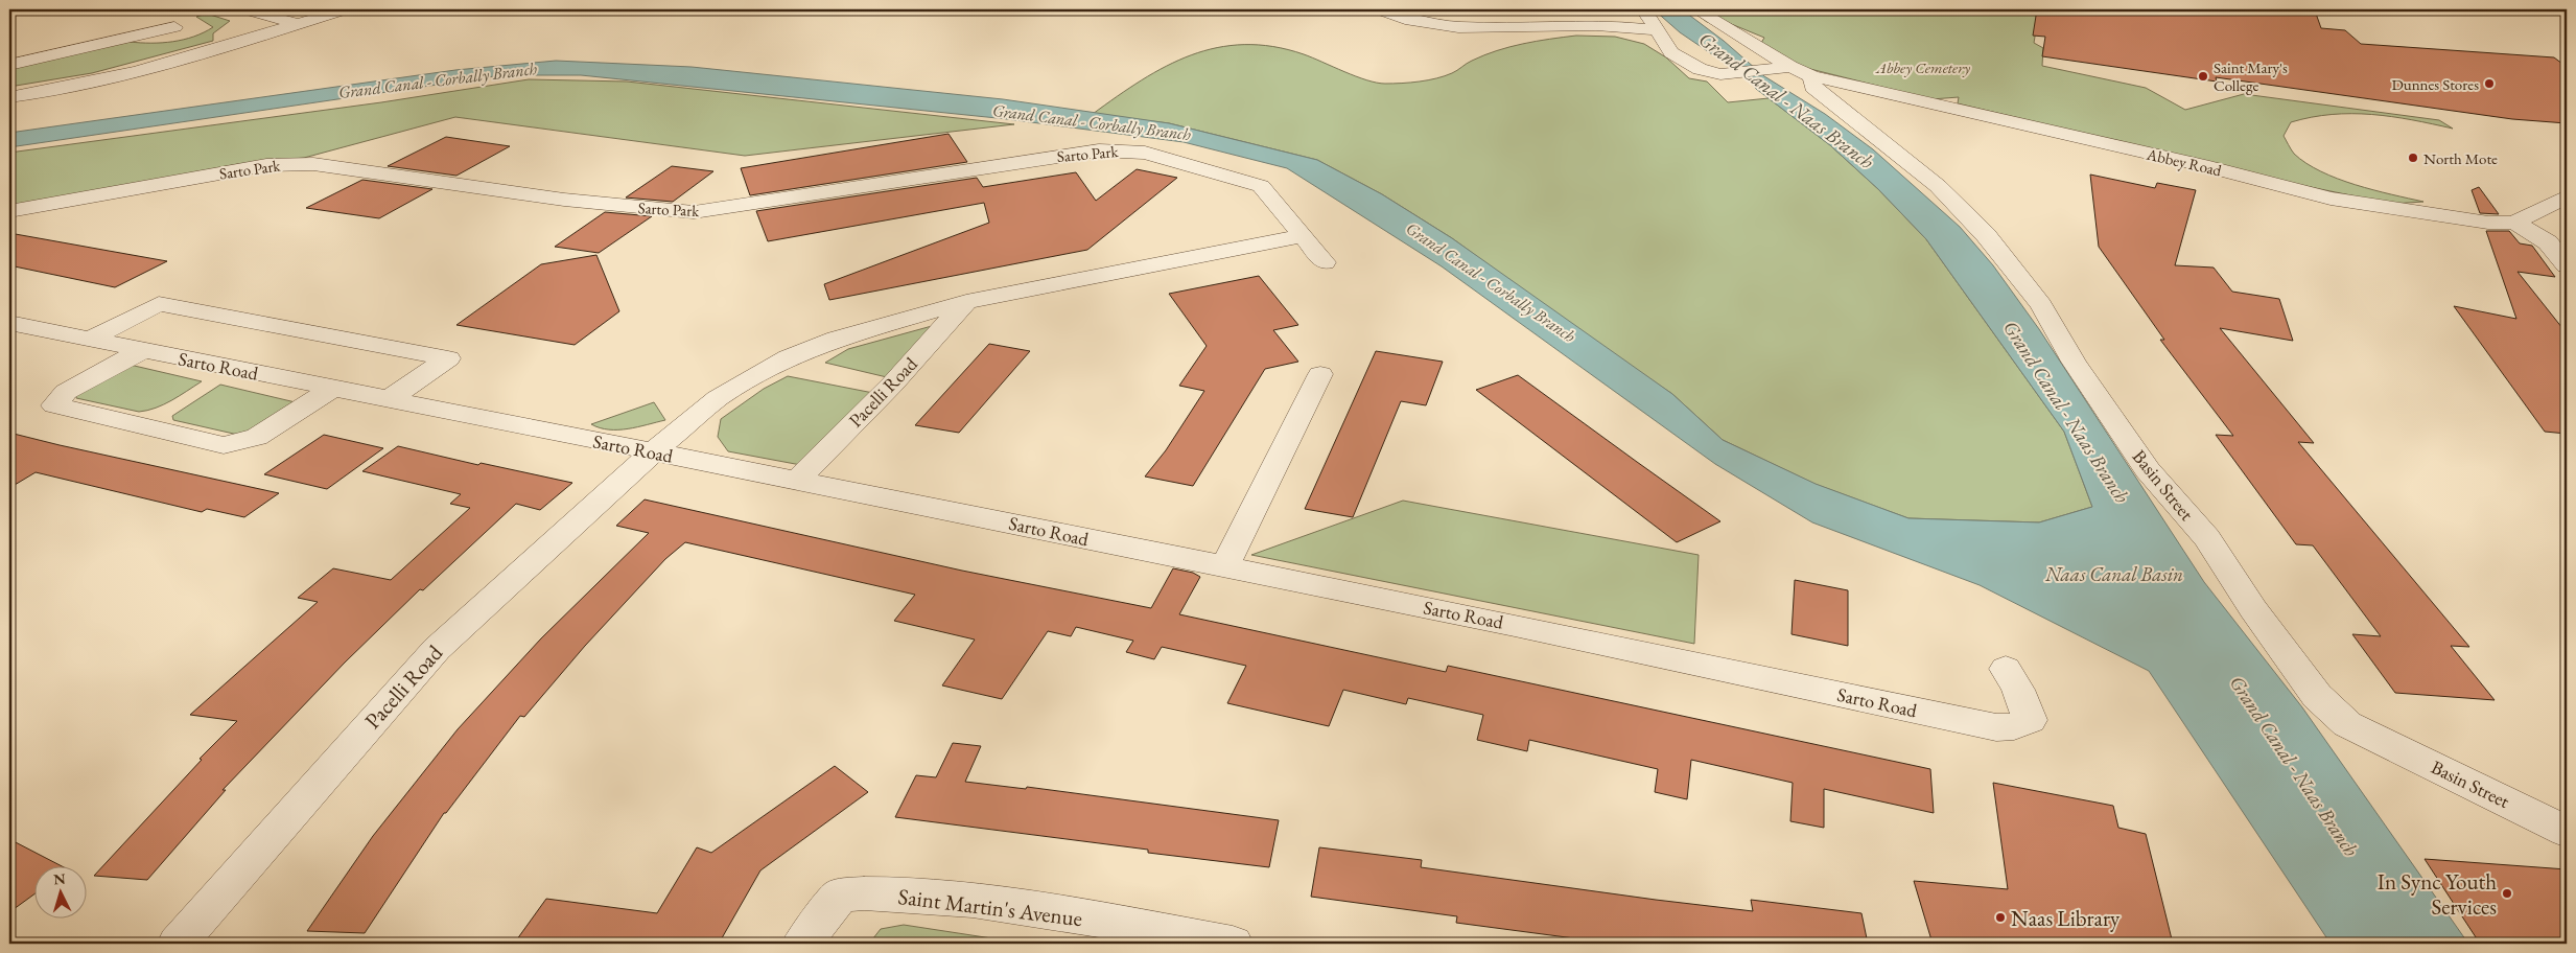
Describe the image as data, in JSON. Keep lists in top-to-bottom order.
{
  "streets": {
    "street": [
      "Sarto Park",
      "Abbey Road",
      "Sarto Road",
      "Pacelli Road",
      "Basin Street",
      "Saint Martin's Avenue"
    ]
  },
  "crossings": [
    ["Abbey Road", "Basin Street"],
    ["Sarto Road", "Pacelli Road"]
  ],
  "water": ["Grand Canal - Corbally Branch", "Grand Canal - Naas Branch", "Naas Canal Basin"],
  "parks": ["Abbey Cemetery"],
  "places": [
    "Saint Mary's College",
    "Dunnes Stores",
    "North Mote",
    "In Sync Youth Services",
    "Naas Library"
  ],
  "north": "top"
}
